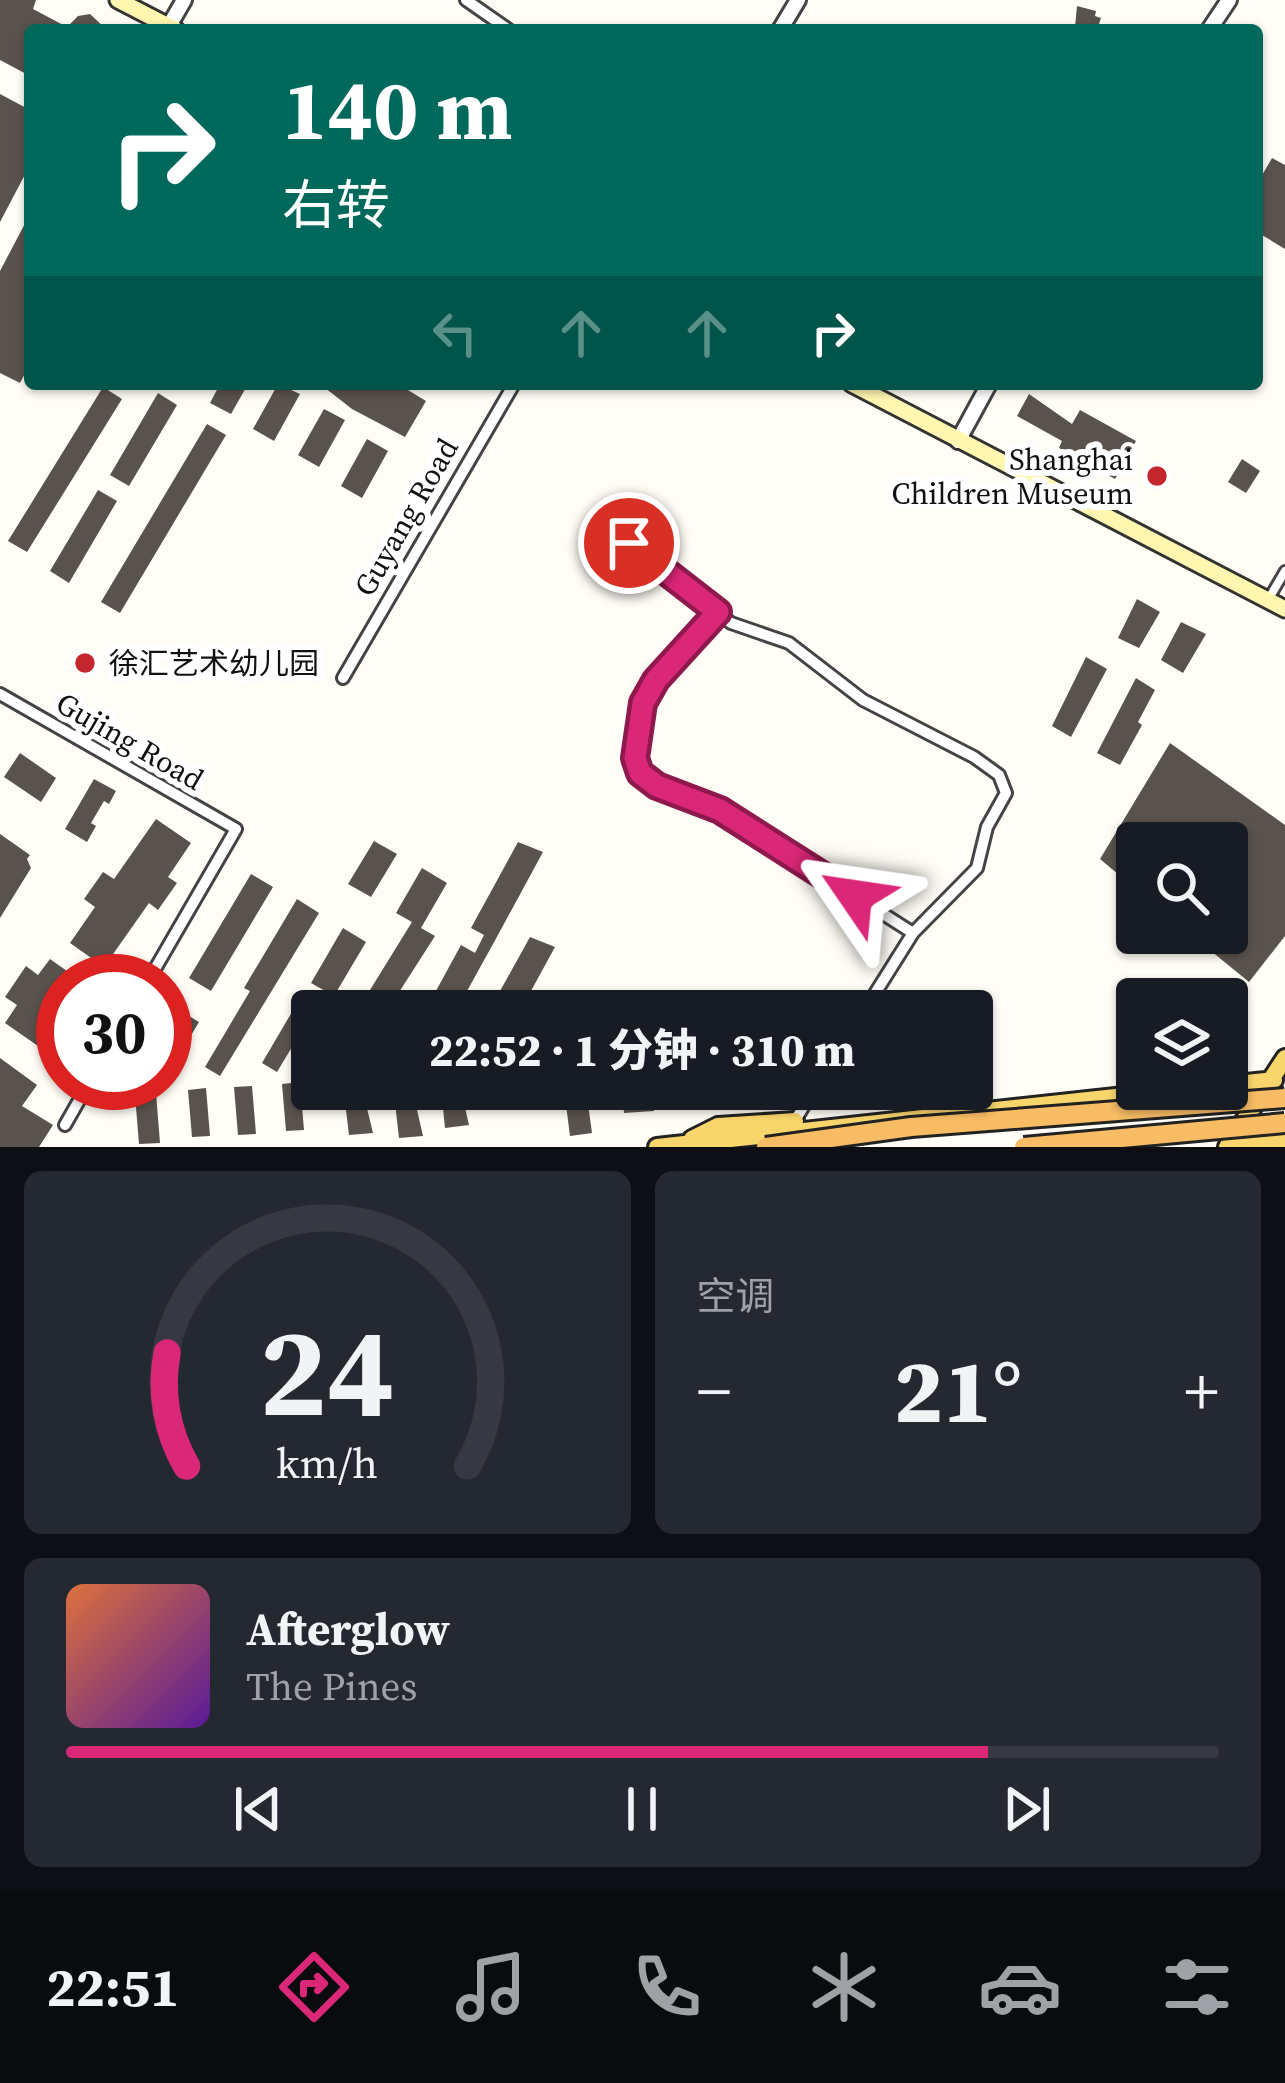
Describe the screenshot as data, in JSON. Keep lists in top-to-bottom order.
{
  "streets": {
    "street": ["Guyang Road", "Gujing Road"]
  },
  "places": ["Shanghai Children Museum", "徐汇艺术幼儿园"],
  "page": {
    "turn": ["140 m", "右转"],
    "limit": "30",
    "trip": "22:52 · 1 分钟 · 310 m",
    "tile": "空调",
    "heat": ["−", "21°", "+"],
    "song": ["Afterglow", "The Pines"],
    "tabs": "22:51",
    "gauge": ["24", "km/h"]
  }
}
